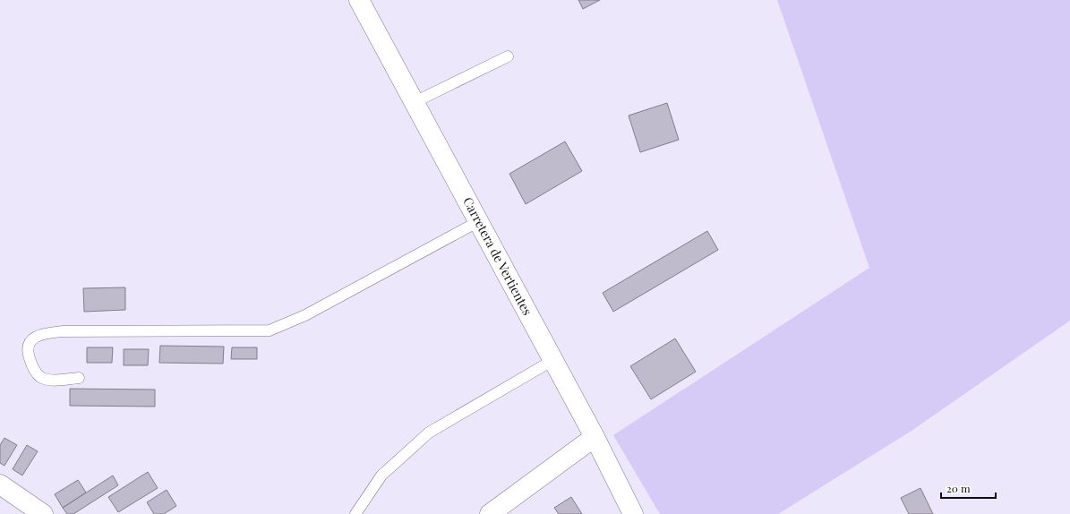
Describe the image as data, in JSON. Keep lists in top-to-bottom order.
{
  "streets": {
    "main road": ["Carretera de Vertientes"]
  },
  "scale_bar": "20 m"
}
